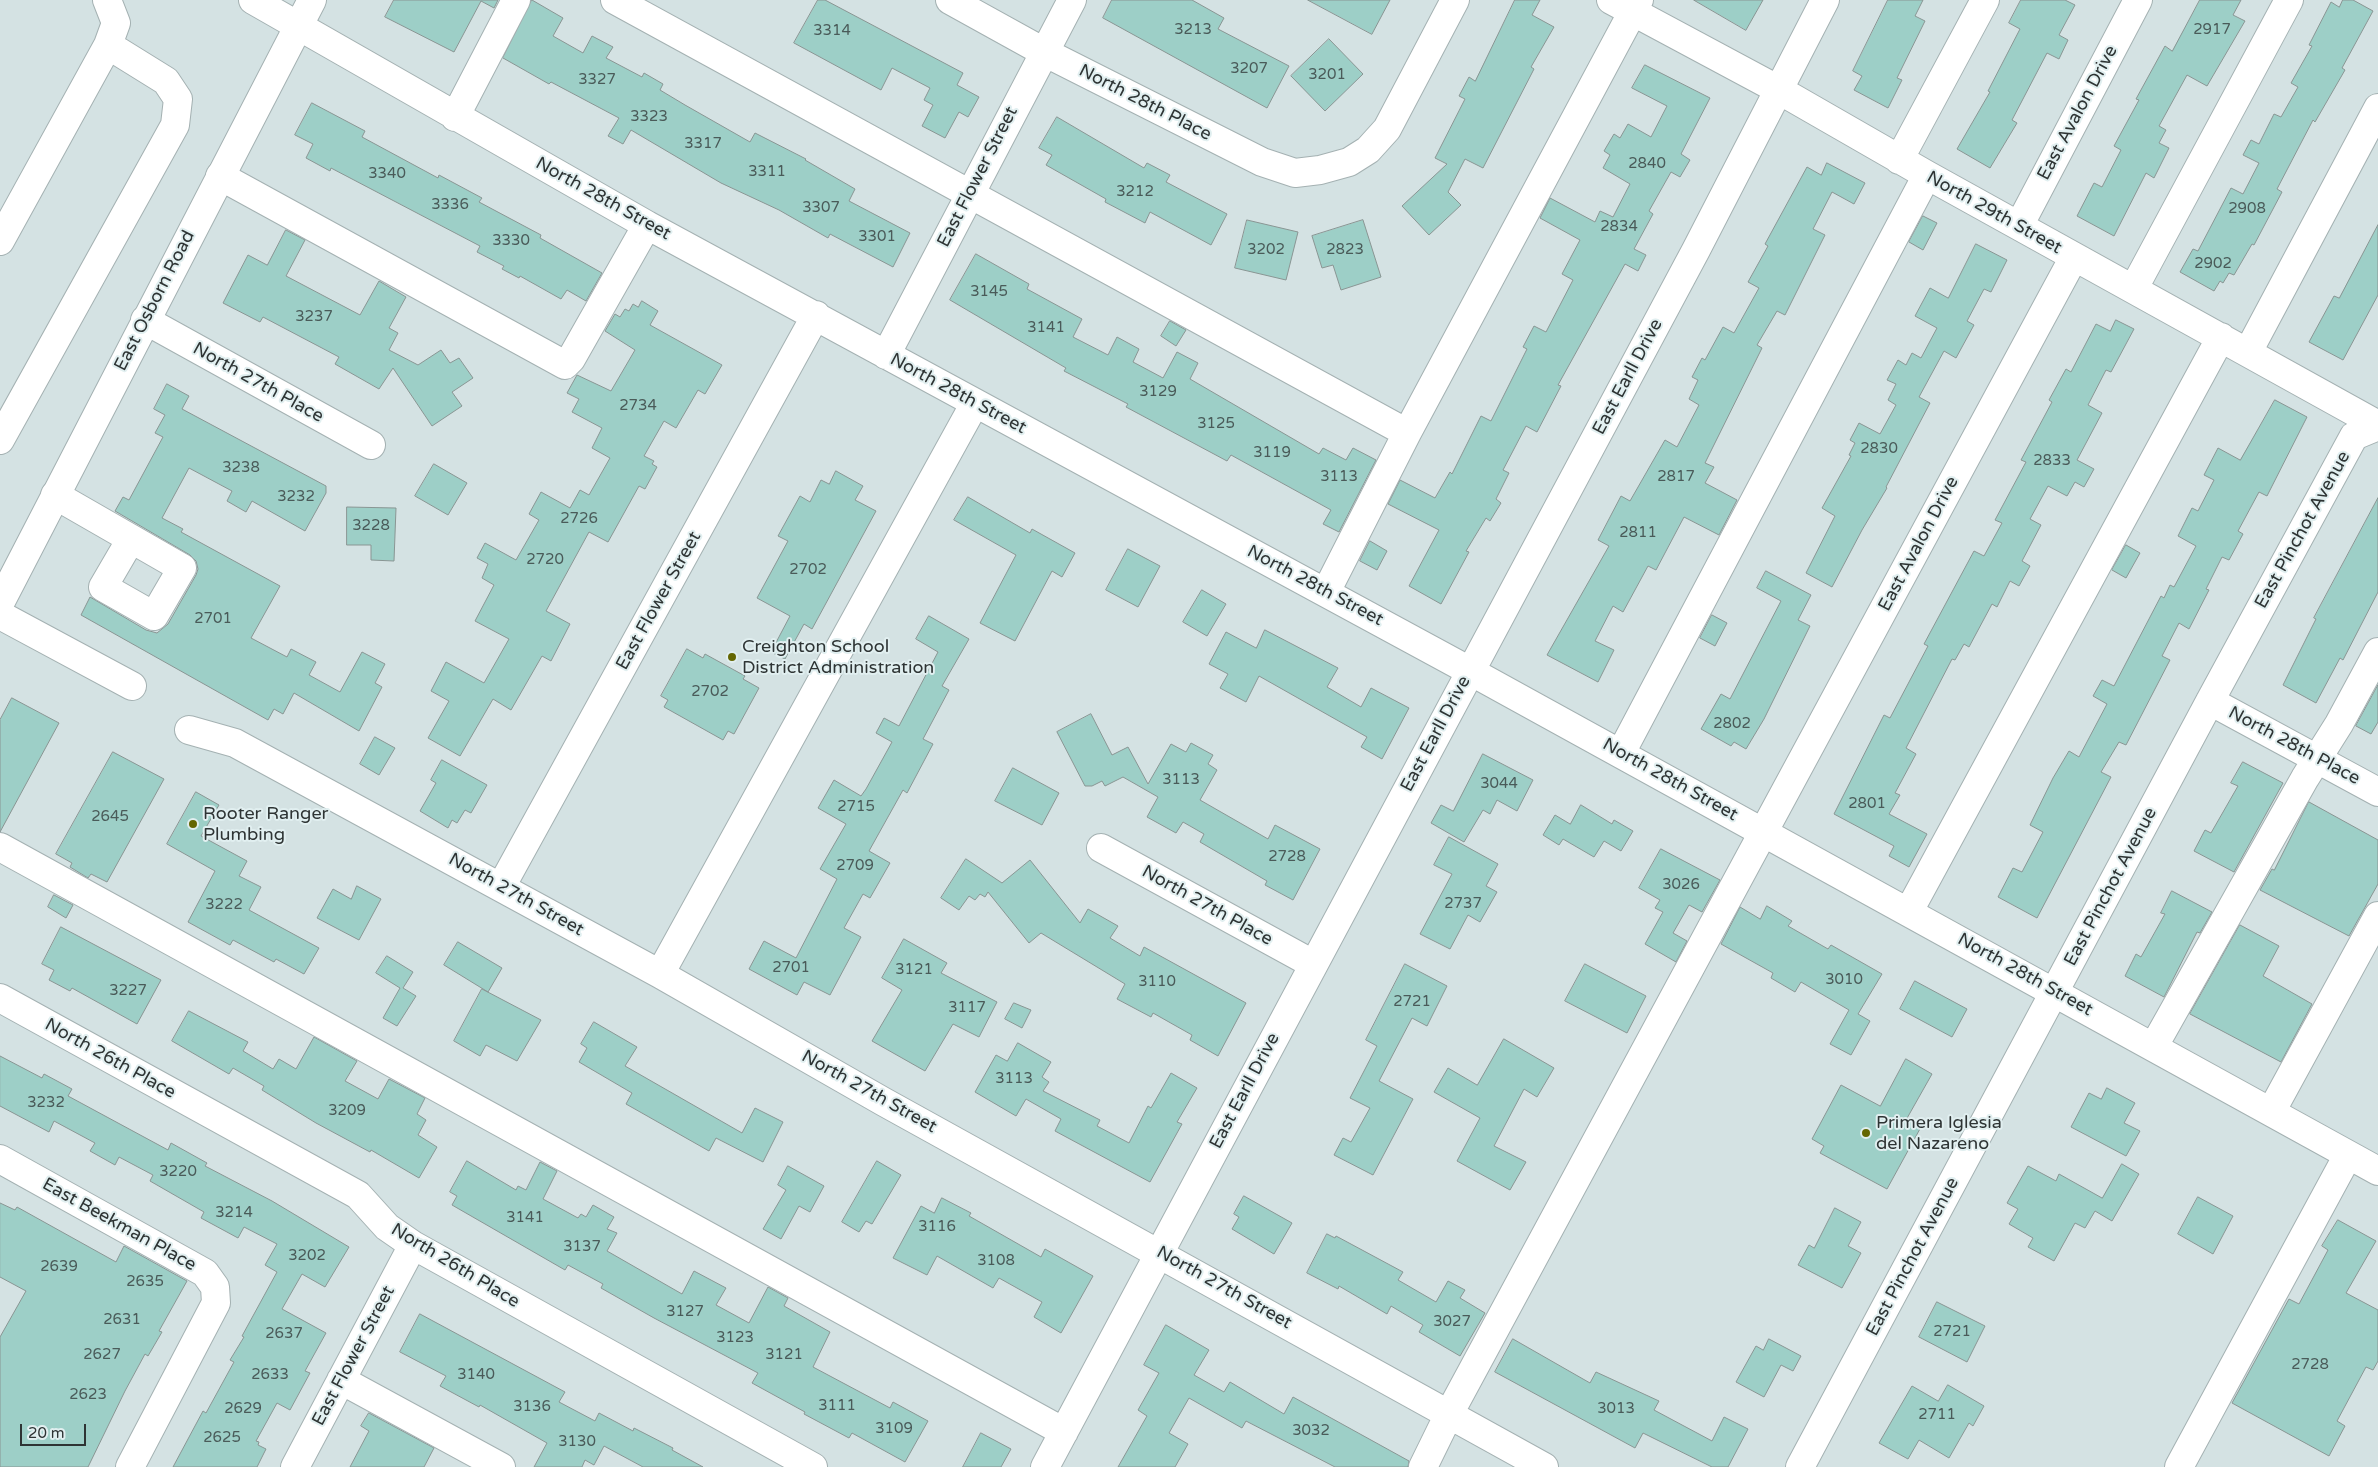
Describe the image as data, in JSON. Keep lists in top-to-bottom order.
{
  "streets": {
    "street": [
      "North 28th Place",
      "East Avalon Drive",
      "East Flower Street",
      "North 28th Street",
      "North 29th Street",
      "East Osborn Road",
      "East Earll Drive",
      "North 27th Place",
      "East Pinchot Avenue",
      "North 27th Street",
      "North 26th Place",
      "East Beekman Place"
    ]
  },
  "crossings": [
    ["North 28th Place", "East Flower Street"],
    ["North 28th Place", "East Pinchot Avenue"],
    ["East Avalon Drive", "North 28th Street"],
    ["East Avalon Drive", "North 29th Street"],
    ["East Avalon Drive", "North 27th Street"],
    ["East Flower Street", "North 28th Street"],
    ["East Flower Street", "North 27th Street"],
    ["East Flower Street", "North 26th Place"],
    ["North 28th Street", "East Osborn Road"],
    ["North 28th Street", "East Earll Drive"],
    ["North 28th Street", "East Pinchot Avenue"],
    ["North 29th Street", "East Earll Drive"],
    ["North 29th Street", "East Pinchot Avenue"],
    ["East Osborn Road", "North 27th Place"],
    ["East Earll Drive", "North 27th Place"],
    ["East Earll Drive", "North 27th Street"]
  ],
  "places": ["Creighton School District Administration", "Rooter Ranger Plumbing", "Primera Iglesia del Nazareno"],
  "house_numbers": [
    "3213",
    "2917",
    "3314",
    "3207",
    "3201",
    "3327",
    "3323",
    "3317",
    "2840",
    "3311",
    "3340",
    "3212",
    "3336",
    "3307",
    "2908",
    "2834",
    "3301",
    "3330",
    "3202",
    "2823",
    "2902",
    "3145",
    "3237",
    "3141",
    "3129",
    "2734",
    "3125",
    "2830",
    "3119",
    "2833",
    "3238",
    "3113",
    "2817",
    "3232",
    "2726",
    "3228",
    "2811",
    "2720",
    "2702",
    "2701",
    "2702",
    "2802",
    "3113",
    "3044",
    "2801",
    "2715",
    "2645",
    "2728",
    "2709",
    "3026",
    "2737",
    "3222",
    "2701",
    "3121",
    "3010",
    "3110",
    "3227",
    "2721",
    "3117",
    "3113",
    "3232",
    "3209",
    "3220",
    "3214",
    "3141",
    "3116",
    "3137",
    "3202",
    "3108",
    "2639",
    "2635",
    "3127",
    "2631",
    "3027",
    "2721",
    "2637",
    "3123",
    "2627",
    "3121",
    "2728",
    "2633",
    "3140",
    "2623",
    "3111",
    "3136",
    "2629",
    "3013",
    "2711",
    "3109",
    "3032",
    "2625",
    "3130"
  ],
  "scale_bar": "20 m"
}
